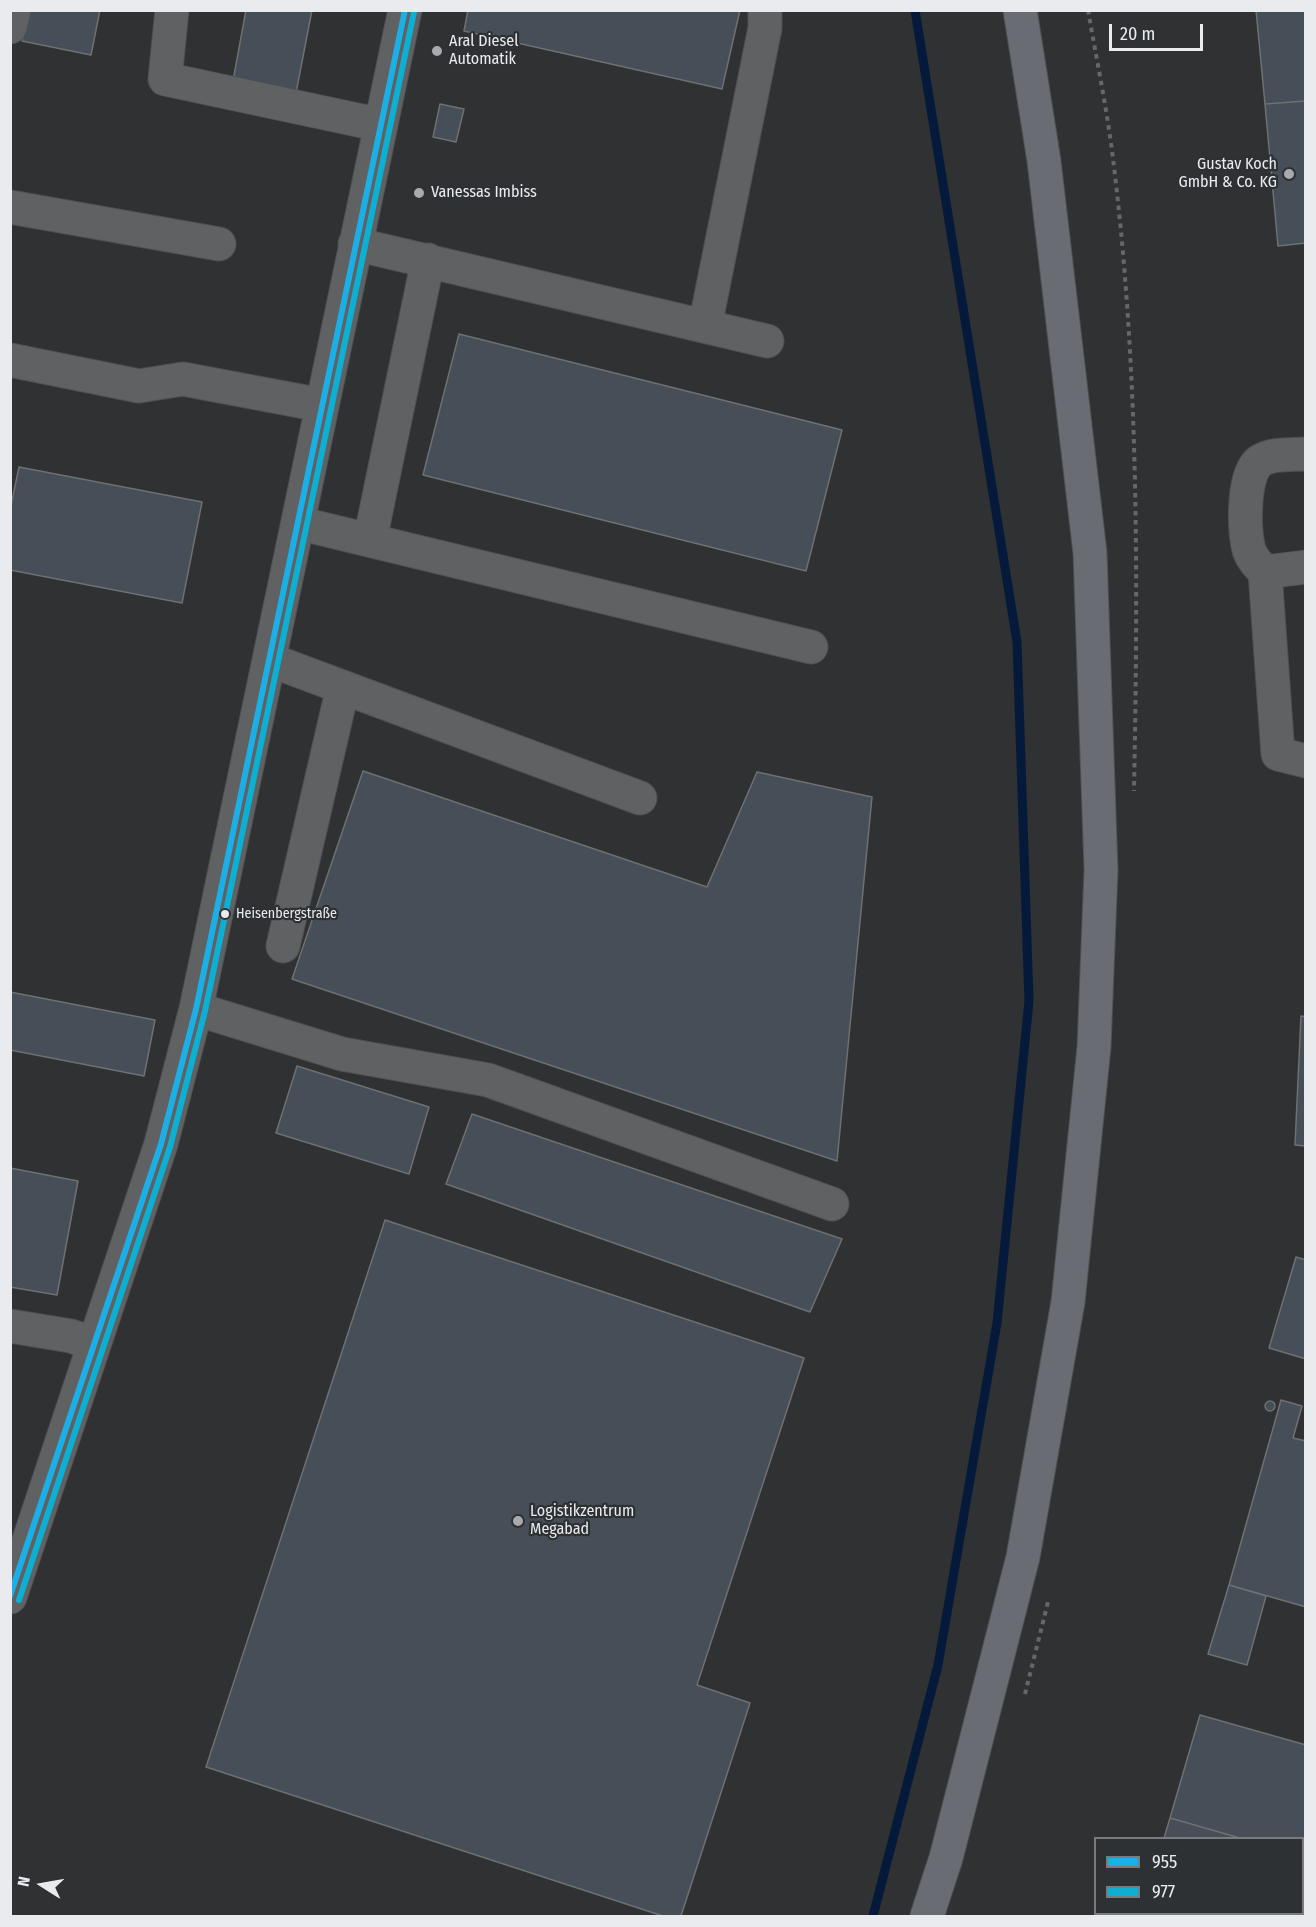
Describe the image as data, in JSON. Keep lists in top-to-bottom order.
{
  "places": [
    "Aral Diesel Automatik",
    "Gustav Koch GmbH & Co. KG",
    "Vanessas Imbiss",
    "Heisenbergstraße",
    "Logistikzentrum Megabad"
  ],
  "lines": ["transit line 955", "transit line 977"],
  "legend": ["955", "977"],
  "scale_bar": "20 m",
  "north": "left"
}
